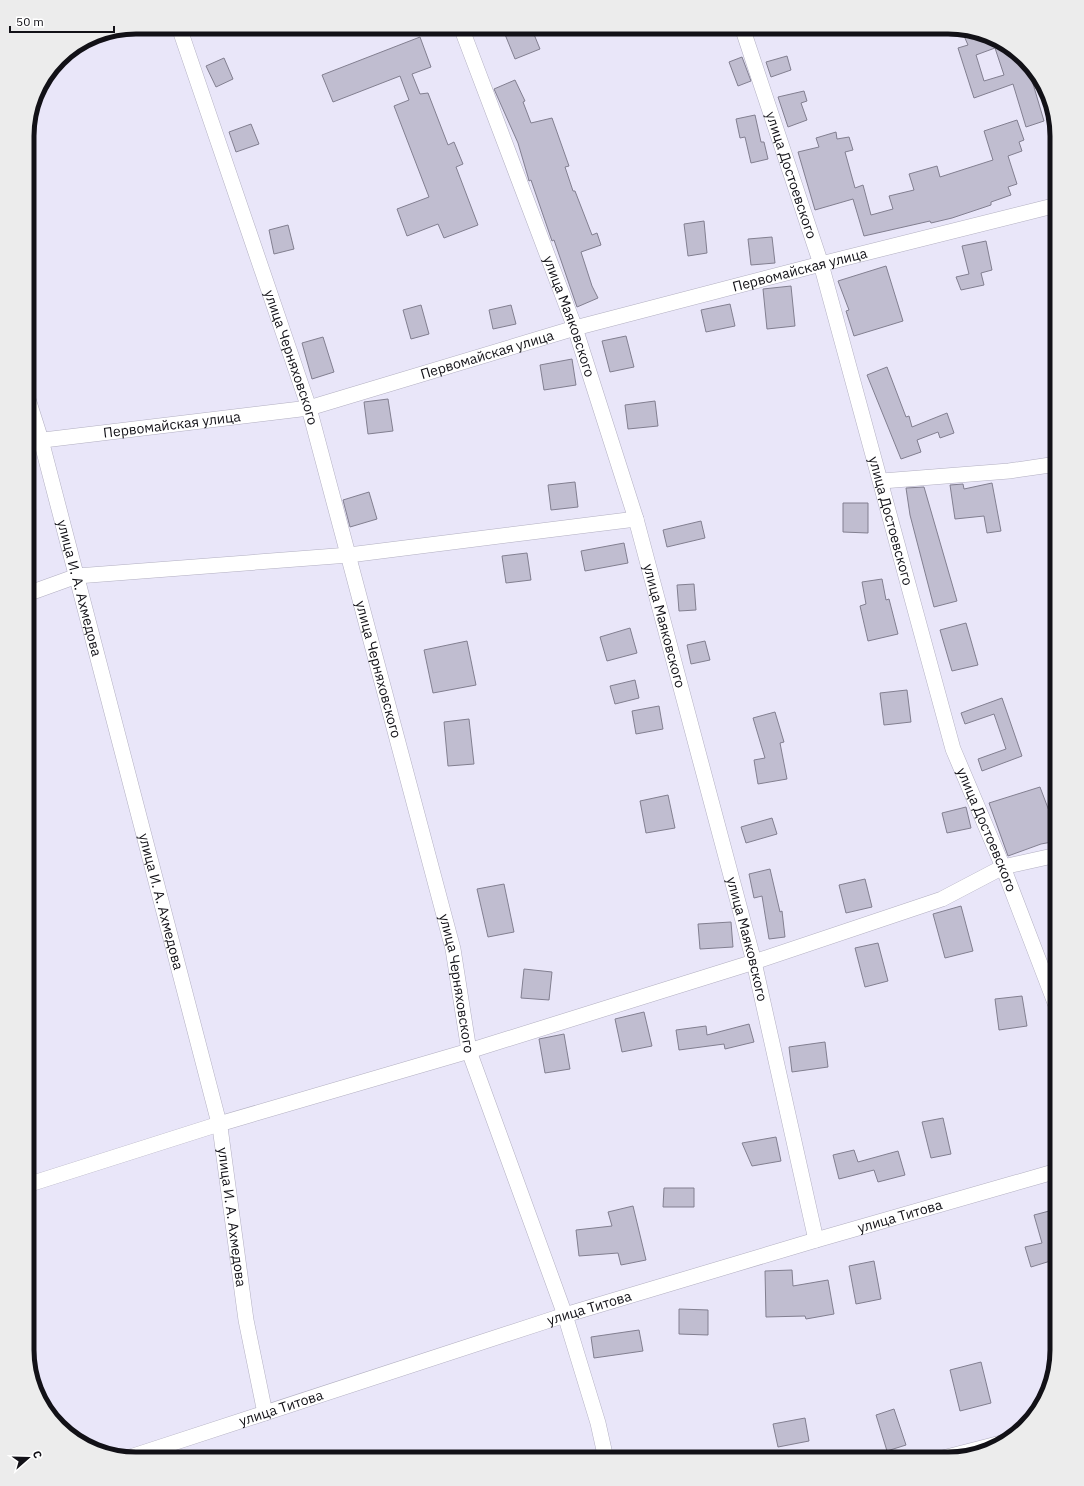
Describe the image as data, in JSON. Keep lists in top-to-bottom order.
{
  "streets": {
    "street": [
      "улица Достоевского",
      "Первомайская улица",
      "улица Маяковского",
      "улица Черняховского",
      "улица И. А. Ахмедова",
      "улица Титова"
    ]
  },
  "crossings": [
    ["улица Достоевского", "Первомайская улица"],
    ["Первомайская улица", "улица Маяковского"],
    ["Первомайская улица", "улица Черняховского"],
    ["Первомайская улица", "улица И. А. Ахмедова"],
    ["улица Маяковского", "улица Титова"],
    ["улица Черняховского", "улица Титова"],
    ["улица И. А. Ахмедова", "улица Титова"]
  ],
  "scale_bar": "50 m",
  "north": "right"
}
